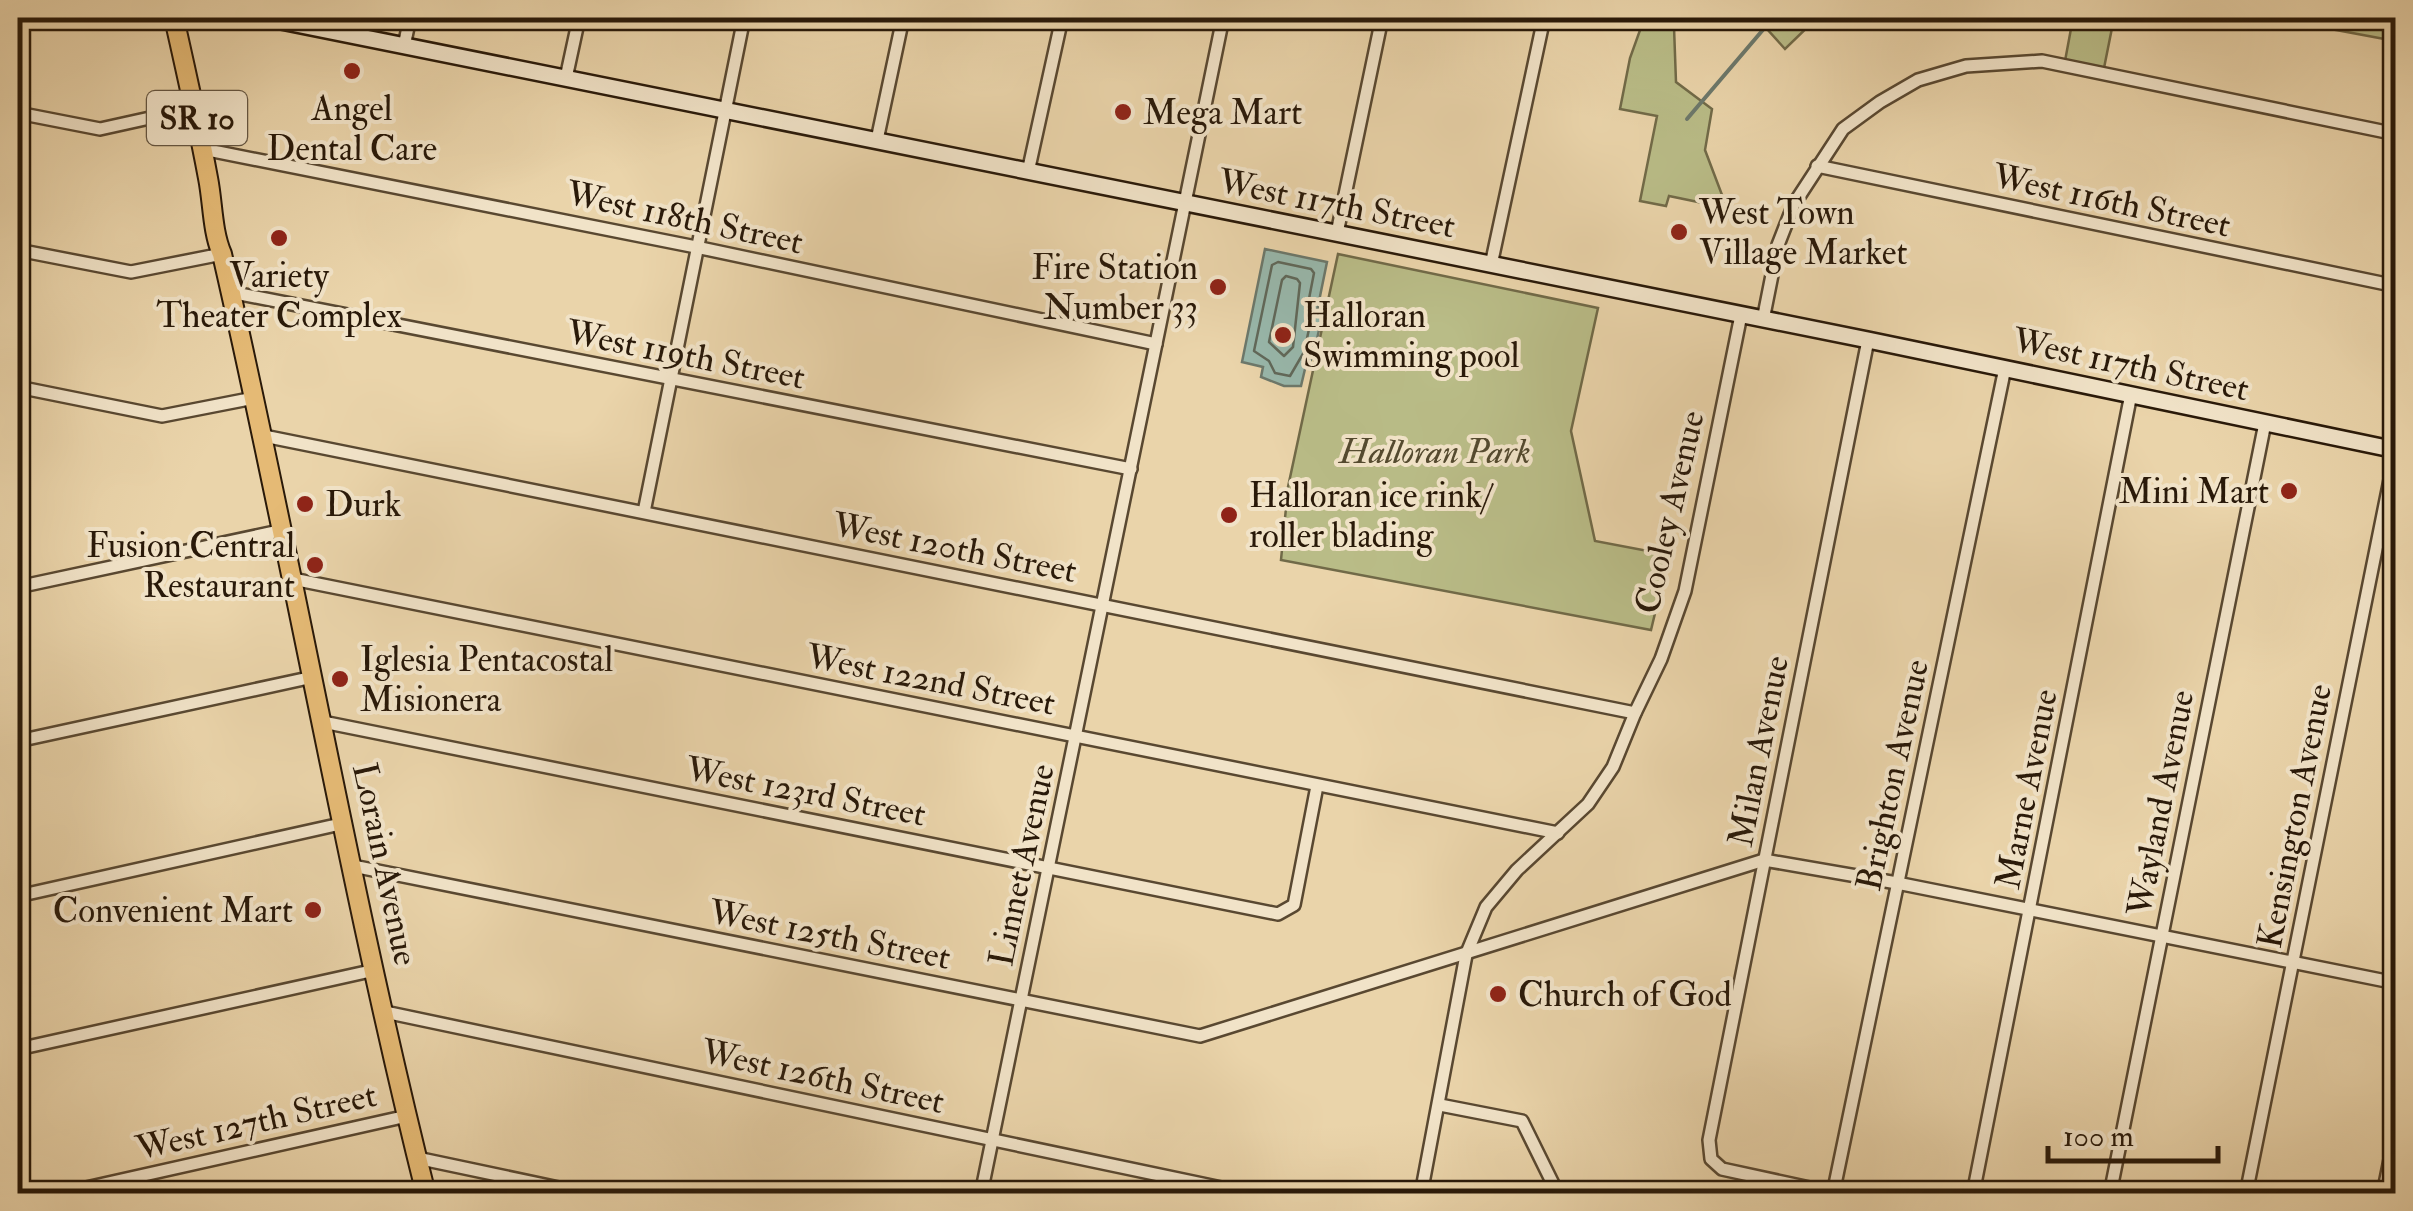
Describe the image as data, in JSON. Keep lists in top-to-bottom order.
{
  "streets": {
    "main road": ["SR 10", "West 117th Street", "Lorain Avenue"],
    "street": [
      "West 116th Street",
      "West 118th Street",
      "West 119th Street",
      "Cooley Avenue",
      "West 120th Street",
      "West 122nd Street",
      "Milan Avenue",
      "Brighton Avenue",
      "Marne Avenue",
      "West 123rd Street",
      "Wayland Avenue",
      "Kensington Avenue",
      "Linnet Avenue",
      "West 125th Street",
      "West 126th Street",
      "West 127th Street"
    ]
  },
  "crossings": [
    ["West 117th Street", "Cooley Avenue"],
    ["West 117th Street", "Milan Avenue"],
    ["West 117th Street", "Brighton Avenue"],
    ["West 117th Street", "Marne Avenue"],
    ["West 117th Street", "Wayland Avenue"],
    ["West 117th Street", "Kensington Avenue"],
    ["West 117th Street", "Linnet Avenue"],
    ["West 118th Street", "Lorain Avenue"],
    ["West 118th Street", "Linnet Avenue"],
    ["West 119th Street", "Lorain Avenue"],
    ["West 119th Street", "Linnet Avenue"],
    ["Cooley Avenue", "West 120th Street"],
    ["Cooley Avenue", "West 122nd Street"],
    ["Cooley Avenue", "West 125th Street"],
    ["West 120th Street", "Lorain Avenue"],
    ["West 120th Street", "Linnet Avenue"],
    ["West 122nd Street", "West 123rd Street"],
    ["West 122nd Street", "Lorain Avenue"],
    ["West 122nd Street", "Linnet Avenue"],
    ["Milan Avenue", "Brighton Avenue"],
    ["Milan Avenue", "West 125th Street"],
    ["West 123rd Street", "Lorain Avenue"],
    ["West 123rd Street", "Linnet Avenue"],
    ["Lorain Avenue", "West 125th Street"],
    ["Lorain Avenue", "West 126th Street"],
    ["Lorain Avenue", "West 127th Street"],
    ["Linnet Avenue", "West 125th Street"],
    ["Linnet Avenue", "West 126th Street"]
  ],
  "parks": ["Halloran Park"],
  "places": [
    "Angel Dental Care",
    "Mega Mart",
    "West Town Village Market",
    "Variety Theater Complex",
    "Fire Station Number 33",
    "Halloran Swimming pool",
    "Mini Mart",
    "Durk",
    "Halloran ice rink/ roller blading",
    "Fusion Central Restaurant",
    "Iglesia Pentacostal Misionera",
    "Convenient Mart",
    "Church of God"
  ],
  "scale_bar": "100 m"
}
